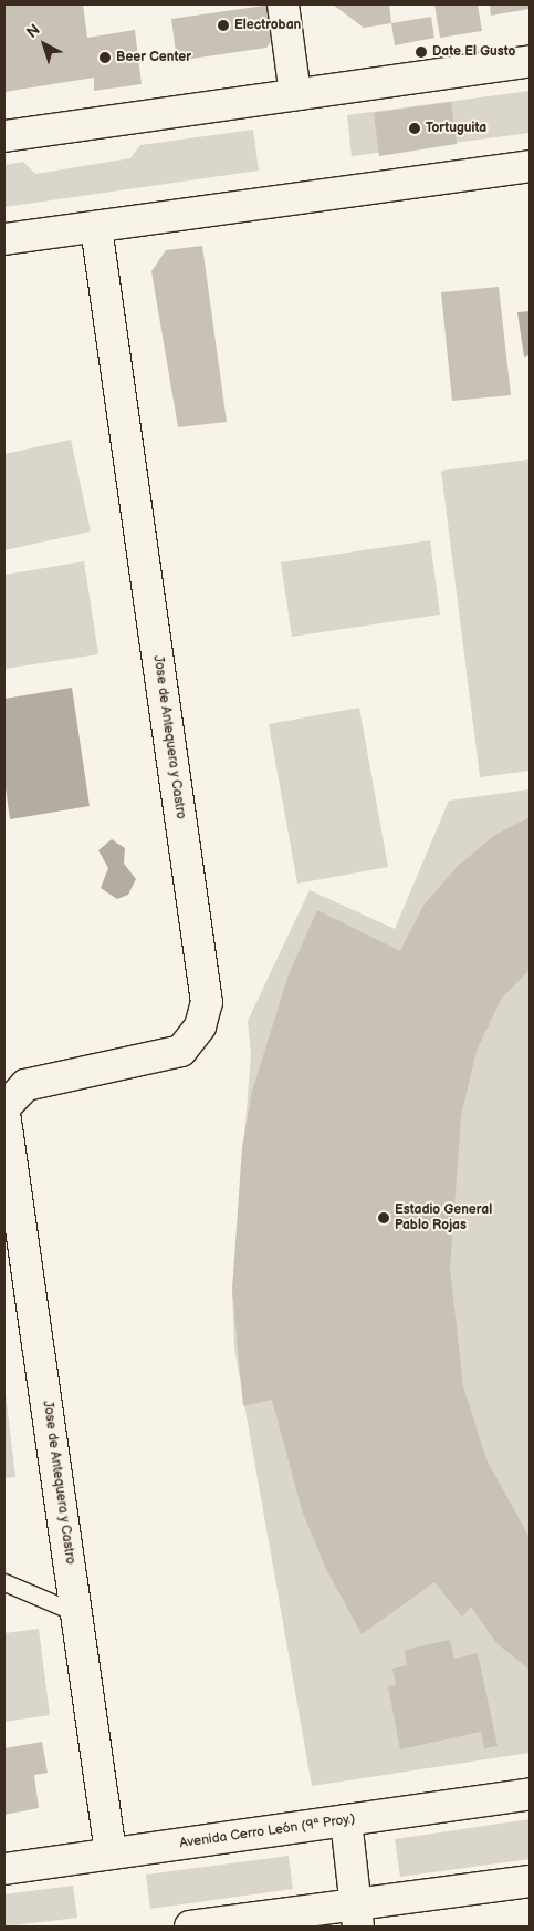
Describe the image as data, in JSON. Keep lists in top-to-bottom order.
{
  "streets": {
    "street": ["Jose de Antequera y Castro", "Avenida Cerro León (9ª Proy.)"]
  },
  "crossings": [
    ["Jose de Antequera y Castro", "Avenida Cerro León (9ª Proy.)"]
  ],
  "places": [
    "Electroban",
    "Date El Gusto",
    "Beer Center",
    "Tortuguita",
    "Estadio General Pablo Rojas"
  ],
  "north": "top left"
}
